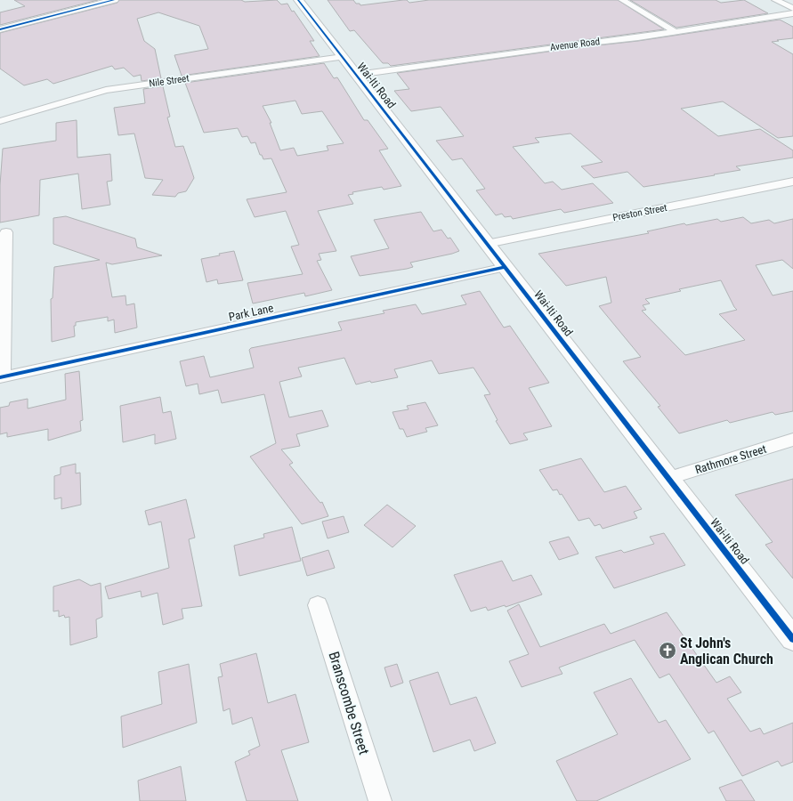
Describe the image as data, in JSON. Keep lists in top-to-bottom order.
{
  "streets": {
    "main road": ["Wai-Iti Road"],
    "street": [
      "Avenue Road",
      "Nile Street",
      "Preston Street",
      "Park Lane",
      "Rathmore Street",
      "Branscombe Street"
    ]
  },
  "crossings": [
    ["Avenue Road", "Wai-Iti Road"],
    ["Nile Street", "Wai-Iti Road"],
    ["Wai-Iti Road", "Preston Street"],
    ["Wai-Iti Road", "Park Lane"],
    ["Wai-Iti Road", "Rathmore Street"]
  ],
  "places": {
    "church": ["St John's Anglican Church"]
  }
}
